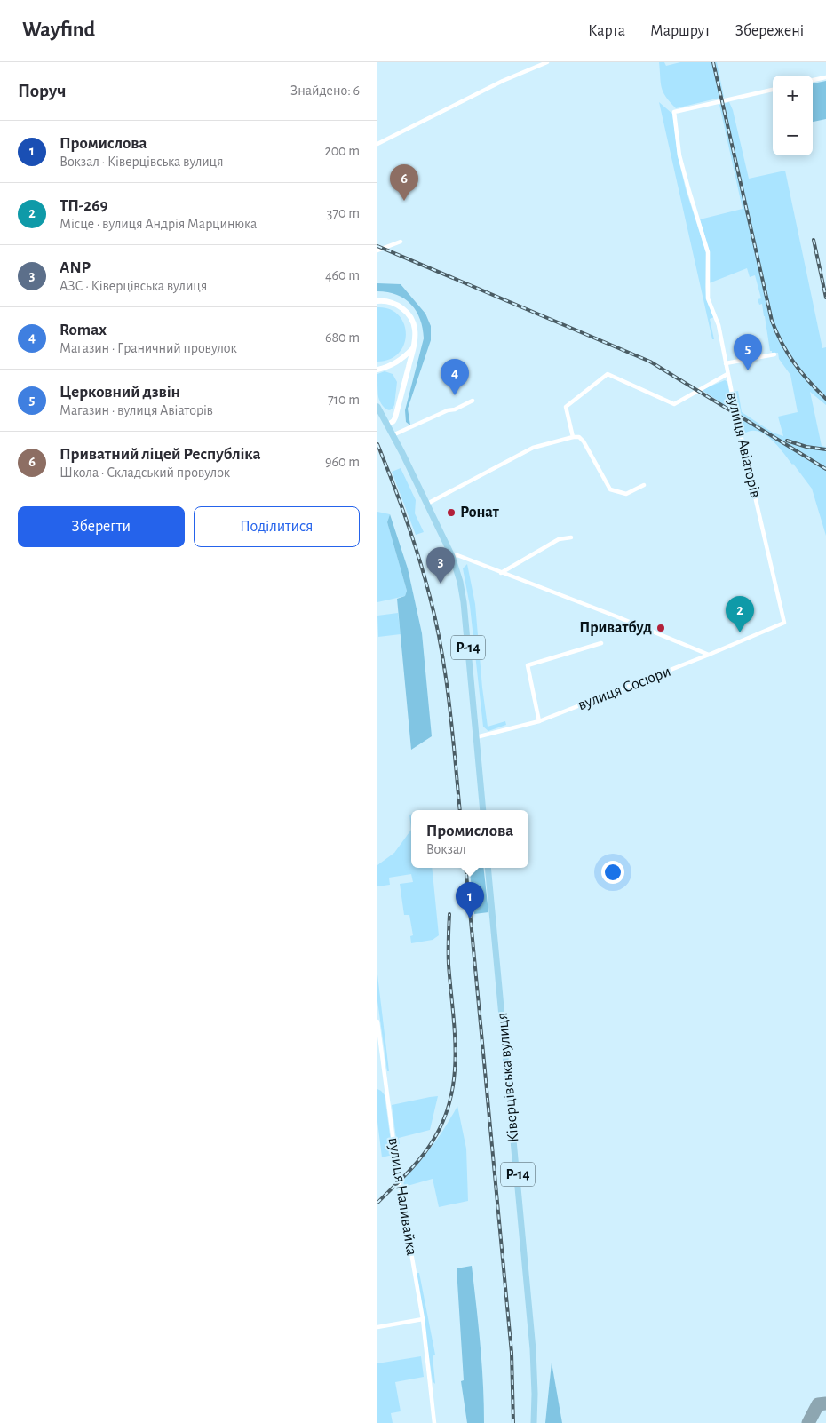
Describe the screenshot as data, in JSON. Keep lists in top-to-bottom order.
{
  "streets": {
    "main road": ["Р-14", "Ківерцівська вулиця"],
    "street": ["вулиця Авіаторів", "вулиця Сосюри", "вулиця Наливайка"]
  },
  "crossings": [
    ["вулиця Авіаторів", "вулиця Сосюри"],
    ["Р-14", "вулиця Сосюри"]
  ],
  "places": ["Ронат", "Приватбуд"],
  "page": {
    "header": "Wayfind",
    "nav": ["Карта", "Маршрут", "Збережені"],
    "heading": ["Поруч", "Знайдено: 6"],
    "map_buttons": ["+", "−"],
    "list": [
      {
        "mark": "1",
        "name": "Промислова",
        "note": "Вокзал · Ківерцівська вулиця",
        "value": "200 m"
      },
      {
        "mark": "2",
        "name": "ТП-269",
        "note": "Місце · вулиця Андрія Марцинюка",
        "value": "370 m"
      },
      {
        "mark": "3",
        "name": "ANP",
        "note": "АЗС · Ківерцівська вулиця",
        "value": "460 m"
      },
      {
        "mark": "4",
        "name": "Romax",
        "note": "Магазин · Граничний провулок",
        "value": "680 m"
      },
      {
        "mark": "5",
        "name": "Церковний дзвін",
        "note": "Магазин · вулиця Авіаторів",
        "value": "710 m"
      },
      {
        "mark": "6",
        "name": "Приватний ліцей Республіка",
        "note": "Школа · Складський провулок",
        "value": "960 m"
      }
    ],
    "pins": [
      "6",
      "5",
      "4",
      "3",
      "2",
      "1"
    ],
    "buttons": ["Зберегти", "Поділитися"],
    "popup": ["Промислова", "Вокзал"]
  }
}
